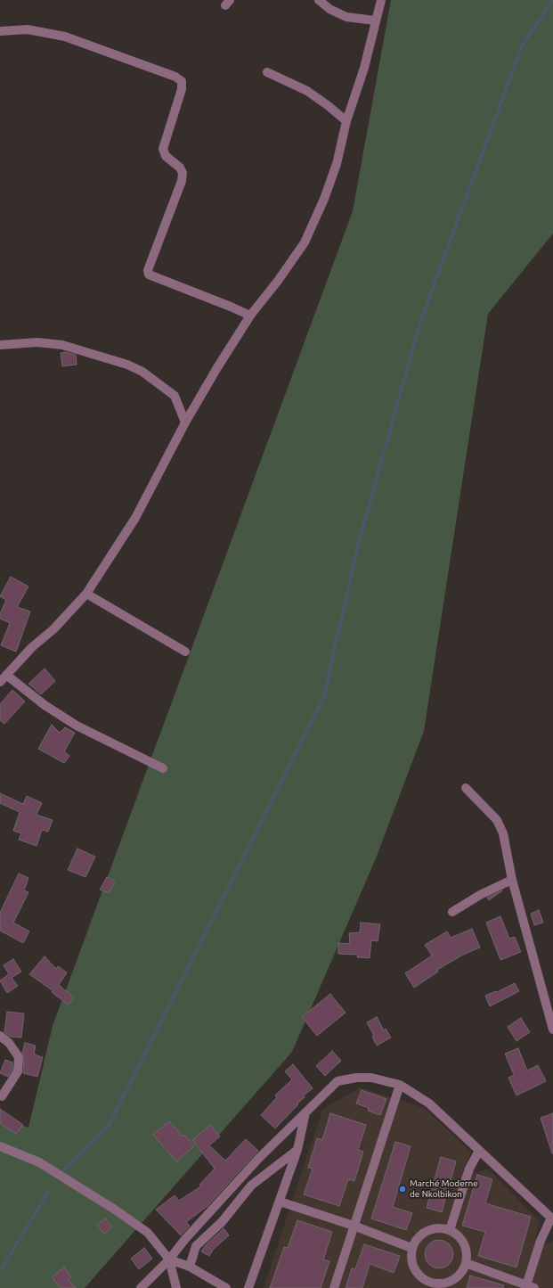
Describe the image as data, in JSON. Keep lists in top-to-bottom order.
{
  "places": ["Marché Moderne de Nkolbikon"]
}
